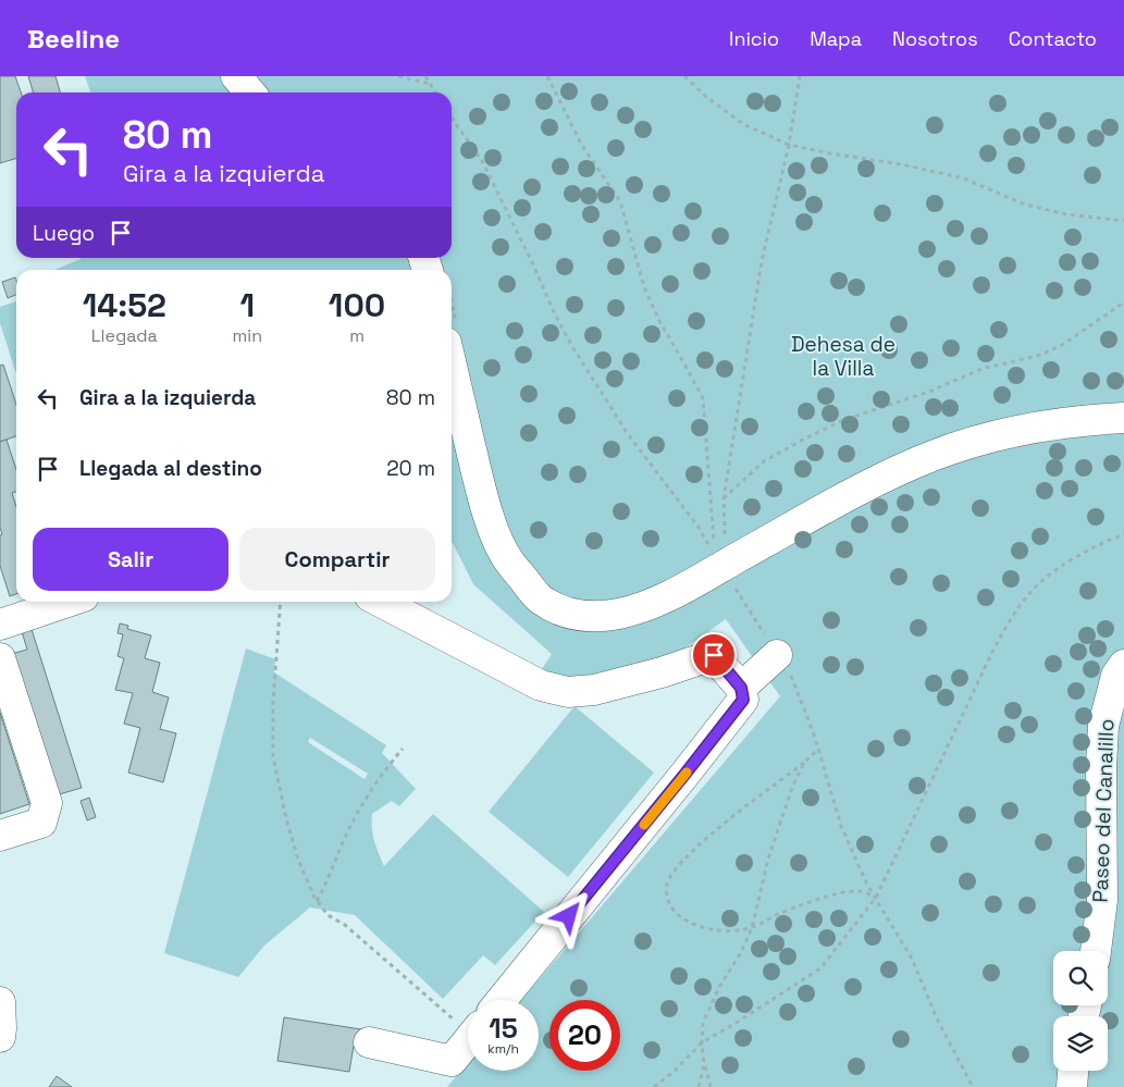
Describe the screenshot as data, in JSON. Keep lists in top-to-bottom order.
{
  "streets": {
    "street": ["Paseo del Canalillo"]
  },
  "parks": ["Dehesa de la Villa"],
  "page": {
    "header": "Beeline",
    "nav": [
      "Inicio",
      "Mapa",
      "Nosotros",
      "Contacto"
    ],
    "turn": ["80 m", "Gira a la izquierda"],
    "then": "Luego",
    "eta": [
      "14:52",
      "Llegada",
      "1",
      "min",
      "100",
      "m"
    ],
    "list": [
      {
        "name": "Gira a la izquierda",
        "value": "80 m"
      },
      {
        "name": "Llegada al destino",
        "value": "20 m"
      }
    ],
    "buttons": ["Salir", "Compartir"],
    "speed": "15 km/h",
    "limit": "20"
  }
}
